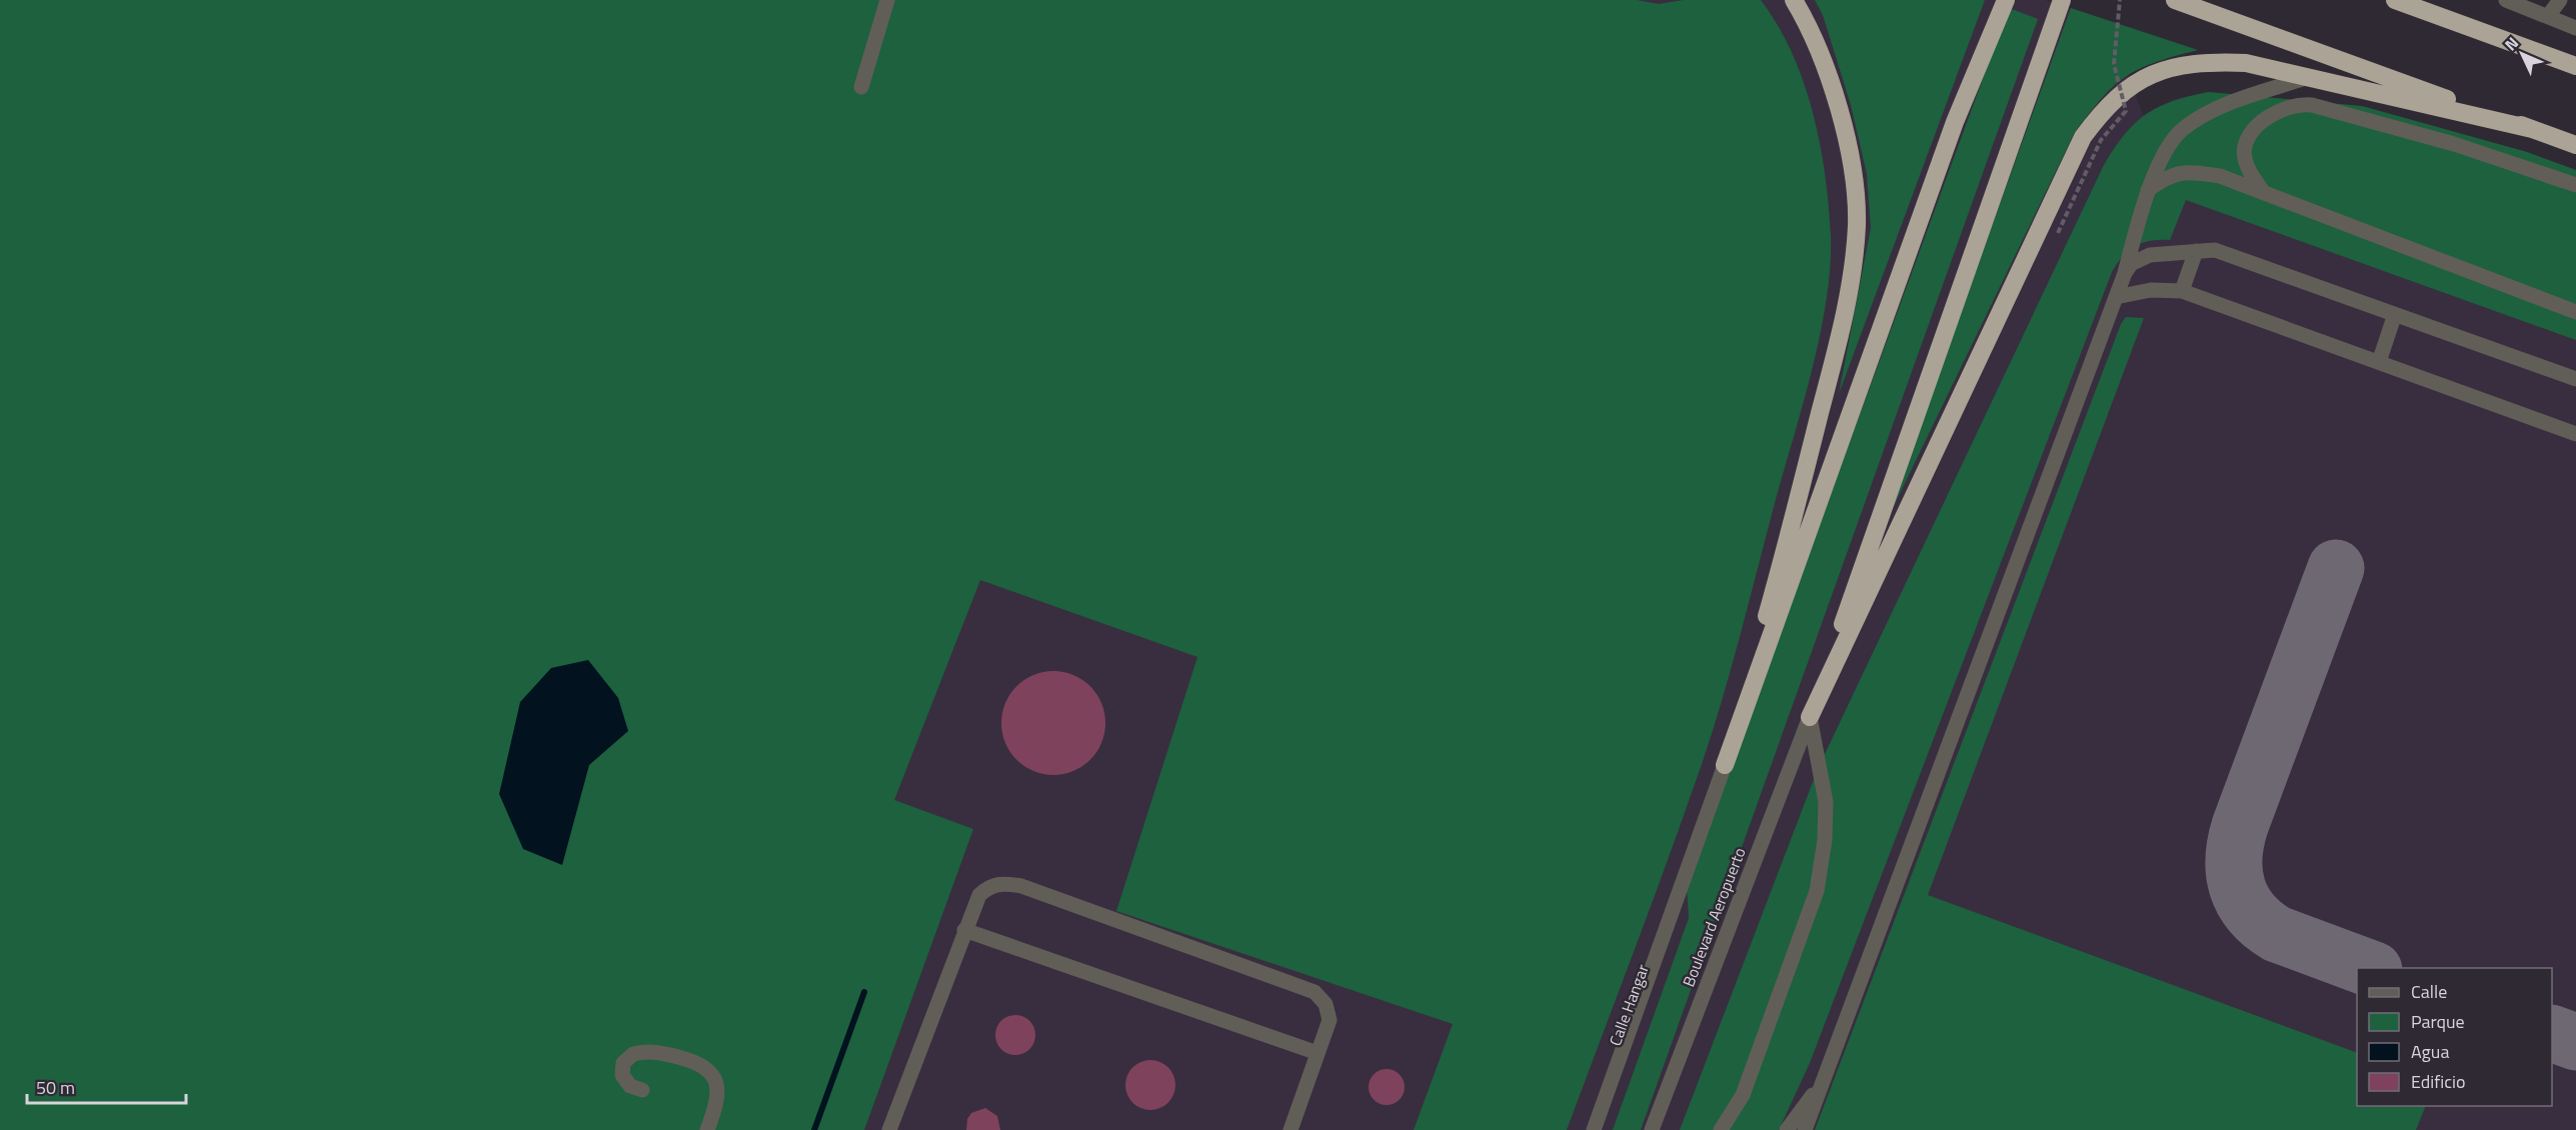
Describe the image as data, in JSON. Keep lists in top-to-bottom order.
{
  "streets": {
    "street": ["Boulevard Aeropuerto", "Calle Hangar"]
  },
  "legend": [
    "Calle",
    "Parque",
    "Agua",
    "Edificio"
  ],
  "scale_bar": "50 m",
  "north": "top left"
}
